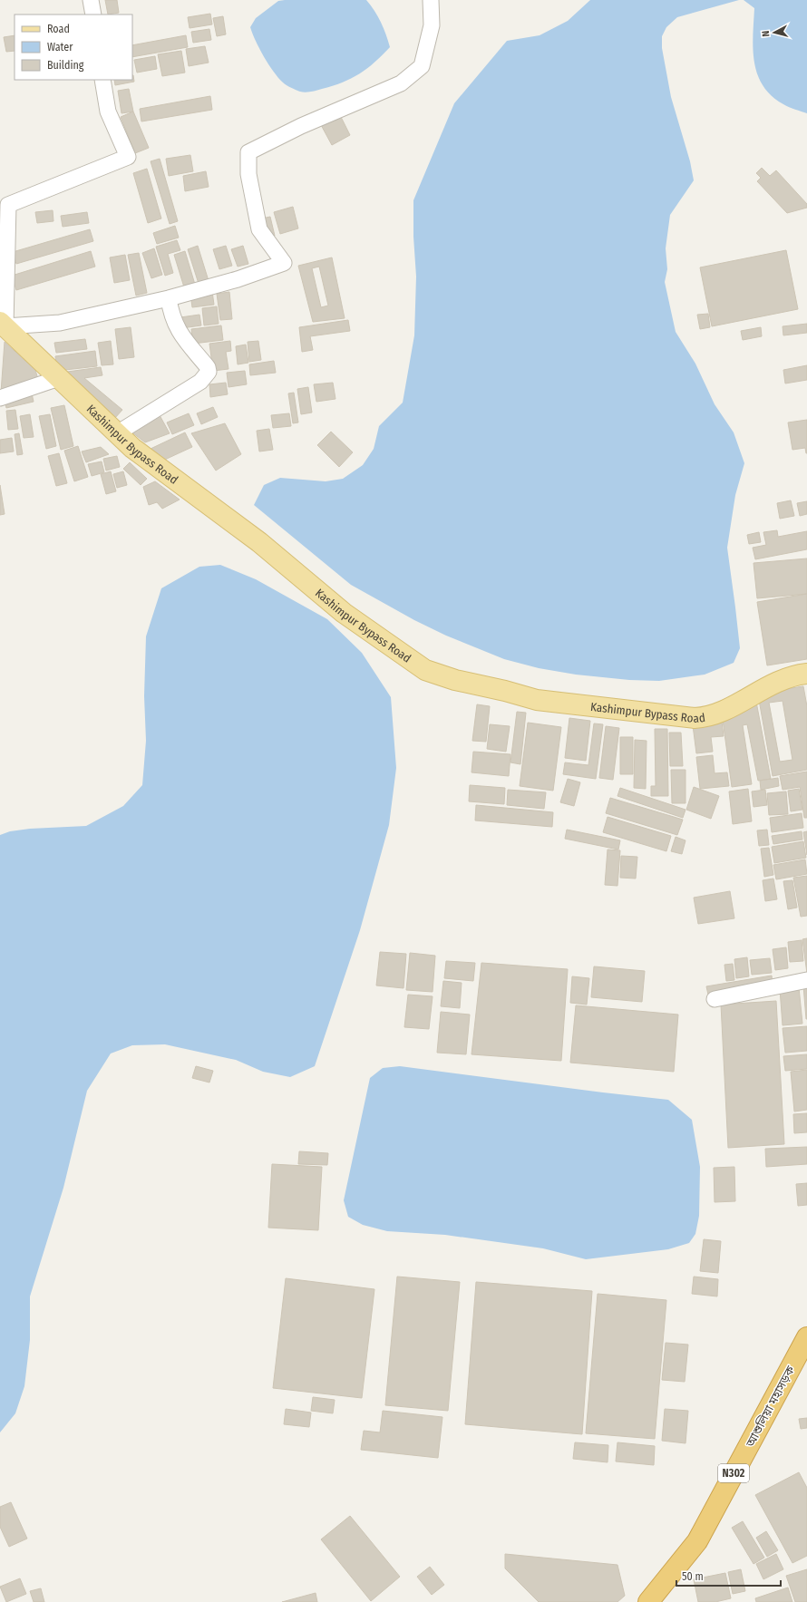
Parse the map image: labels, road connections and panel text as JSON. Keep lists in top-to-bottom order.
{
  "streets": {
    "highway": ["আশুলিয়া মহাসড়ক", "N302"],
    "main road": ["Kashimpur Bypass Road"]
  },
  "legend": ["Road", "Water", "Building"],
  "scale_bar": "50 m",
  "north": "left"
}
